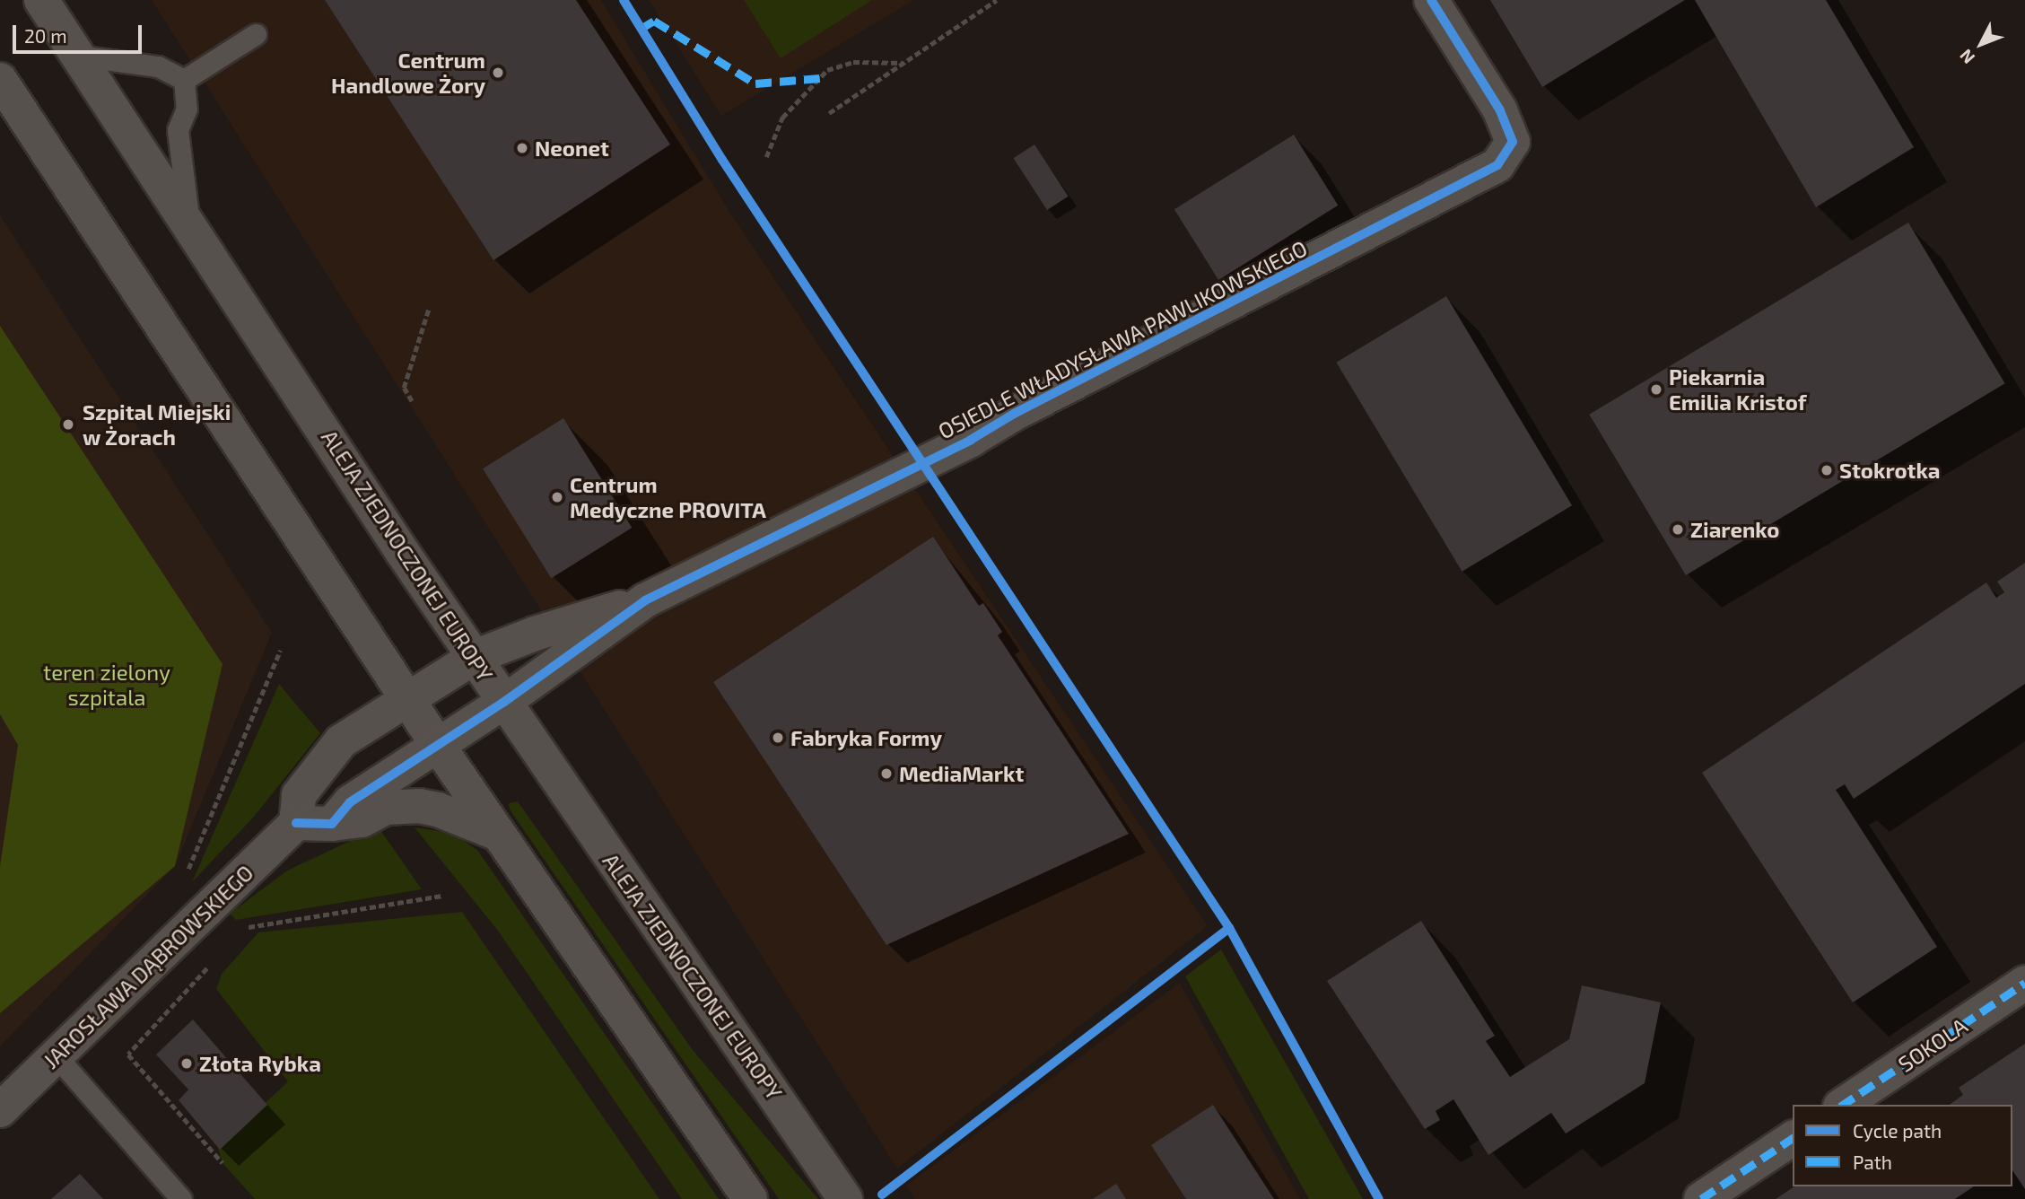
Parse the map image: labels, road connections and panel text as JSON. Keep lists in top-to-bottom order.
{
  "streets": {
    "main road": [
      "OSIEDLE WŁADYSŁAWA PAWLIKOWSKIEGO",
      "ALEJA ZJEDNOCZONEJ EUROPY",
      "JAROSŁAWA DĄBROWSKIEGO",
      "SOKOLA"
    ]
  },
  "crossings": [
    ["OSIEDLE WŁADYSŁAWA PAWLIKOWSKIEGO", "ALEJA ZJEDNOCZONEJ EUROPY"]
  ],
  "parks": ["teren zielony szpitala"],
  "places": [
    "Centrum Handlowe Żory",
    "Neonet",
    "Piekarnia Emilia Kristof",
    "Szpital Miejski w Żorach",
    "Stokrotka",
    "Centrum Medyczne PROVITA",
    "Ziarenko",
    "Fabryka Formy",
    "MediaMarkt",
    "Złota Rybka"
  ],
  "legend": ["Cycle path", "Path"],
  "scale_bar": "20 m",
  "north": "bottom left"
}
